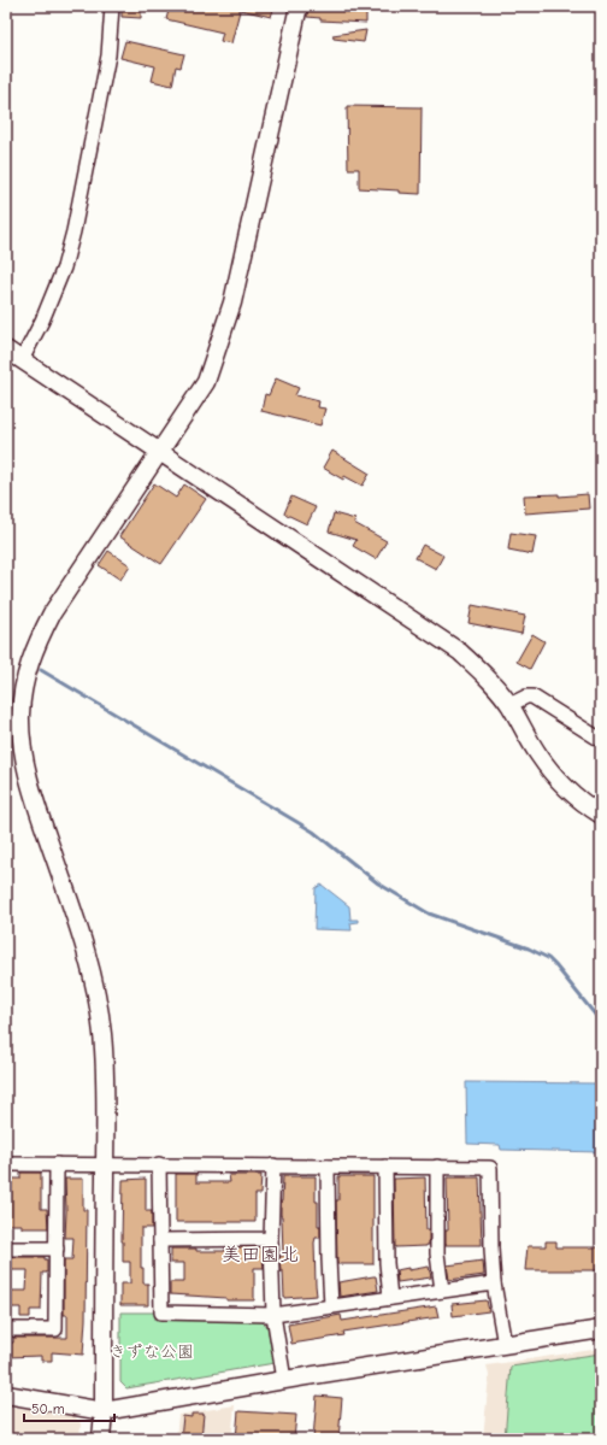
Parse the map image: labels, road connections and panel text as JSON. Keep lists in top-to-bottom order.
{
  "districts": ["美田園北"],
  "parks": ["きずな公園"],
  "scale_bar": "50 m"
}
